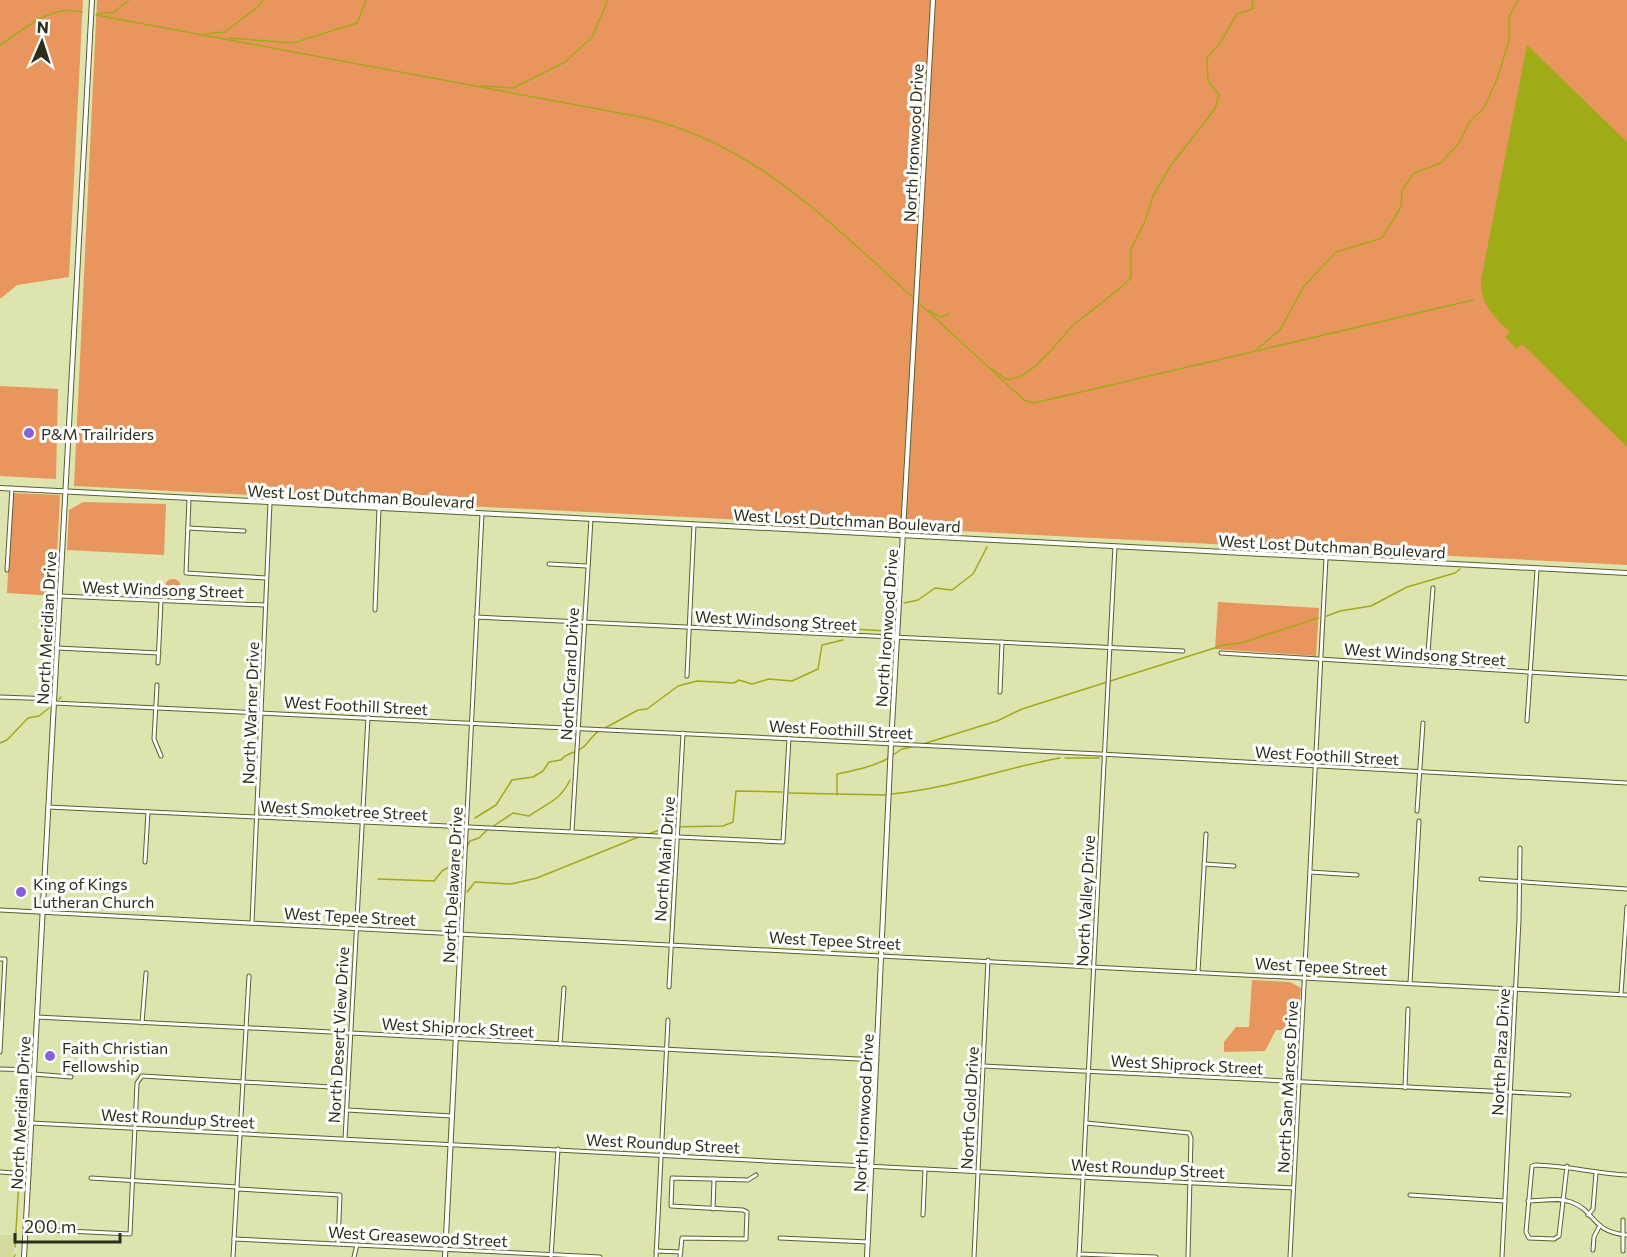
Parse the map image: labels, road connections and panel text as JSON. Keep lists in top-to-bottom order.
{
  "streets": {
    "street": [
      "North Ironwood Drive",
      "West Lost Dutchman Boulevard",
      "West Windsong Street",
      "North Meridian Drive",
      "North Grand Drive",
      "West Foothill Street",
      "North Warner Drive",
      "West Smoketree Street",
      "North Main Drive",
      "North Delaware Drive",
      "North Valley Drive",
      "West Tepee Street",
      "West Shiprock Street",
      "North Desert View Drive",
      "North Plaza Drive",
      "North San Marcos Drive",
      "North Gold Drive",
      "West Roundup Street",
      "West Greasewood Street"
    ]
  },
  "crossings": [
    ["North Ironwood Drive", "West Lost Dutchman Boulevard"],
    ["North Ironwood Drive", "West Windsong Street"],
    ["North Ironwood Drive", "West Foothill Street"],
    ["North Ironwood Drive", "West Tepee Street"],
    ["North Ironwood Drive", "West Shiprock Street"],
    ["North Ironwood Drive", "West Roundup Street"],
    ["West Lost Dutchman Boulevard", "North Meridian Drive"],
    ["West Lost Dutchman Boulevard", "North Grand Drive"],
    ["West Lost Dutchman Boulevard", "North Warner Drive"],
    ["West Lost Dutchman Boulevard", "North Delaware Drive"],
    ["West Lost Dutchman Boulevard", "North Valley Drive"],
    ["West Lost Dutchman Boulevard", "North San Marcos Drive"],
    ["West Windsong Street", "North Meridian Drive"],
    ["West Windsong Street", "North Grand Drive"],
    ["West Windsong Street", "North Warner Drive"],
    ["West Windsong Street", "North Delaware Drive"],
    ["West Windsong Street", "North Valley Drive"],
    ["West Windsong Street", "North San Marcos Drive"],
    ["North Meridian Drive", "West Foothill Street"],
    ["North Meridian Drive", "West Smoketree Street"],
    ["North Meridian Drive", "West Tepee Street"],
    ["North Meridian Drive", "West Shiprock Street"],
    ["North Meridian Drive", "West Roundup Street"],
    ["North Grand Drive", "West Foothill Street"],
    ["North Grand Drive", "West Smoketree Street"],
    ["West Foothill Street", "North Warner Drive"],
    ["West Foothill Street", "West Smoketree Street"],
    ["West Foothill Street", "North Main Drive"],
    ["West Foothill Street", "North Delaware Drive"],
    ["West Foothill Street", "North Valley Drive"],
    ["West Foothill Street", "North Desert View Drive"],
    ["West Foothill Street", "North San Marcos Drive"],
    ["North Warner Drive", "West Smoketree Street"],
    ["North Warner Drive", "West Tepee Street"],
    ["West Smoketree Street", "North Main Drive"],
    ["West Smoketree Street", "North Delaware Drive"],
    ["West Smoketree Street", "North Desert View Drive"],
    ["North Main Drive", "West Tepee Street"],
    ["North Delaware Drive", "West Tepee Street"],
    ["North Delaware Drive", "West Shiprock Street"],
    ["North Delaware Drive", "West Roundup Street"],
    ["North Delaware Drive", "West Greasewood Street"],
    ["North Valley Drive", "West Tepee Street"],
    ["North Valley Drive", "West Shiprock Street"],
    ["North Valley Drive", "West Roundup Street"],
    ["West Tepee Street", "North Desert View Drive"],
    ["West Tepee Street", "North Plaza Drive"],
    ["West Tepee Street", "North San Marcos Drive"],
    ["West Tepee Street", "North Gold Drive"],
    ["West Shiprock Street", "North Desert View Drive"],
    ["West Shiprock Street", "North Plaza Drive"],
    ["West Shiprock Street", "North San Marcos Drive"],
    ["West Shiprock Street", "North Gold Drive"],
    ["North Desert View Drive", "West Roundup Street"],
    ["North San Marcos Drive", "West Roundup Street"],
    ["North Gold Drive", "West Roundup Street"]
  ],
  "places": ["P&M Trailriders", "King of Kings Lutheran Church", "Faith Christian Fellowship"],
  "scale_bar": "200 m",
  "north": "top"
}
